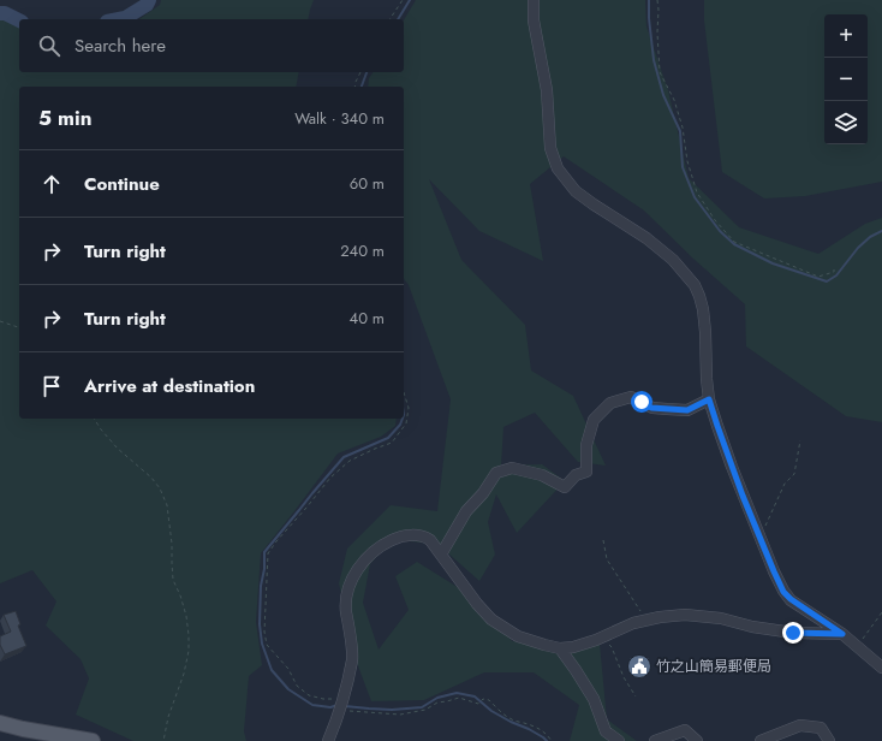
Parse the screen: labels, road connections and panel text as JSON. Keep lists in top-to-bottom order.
{
  "places": {
    "public building": ["竹之山簡易郵便局"]
  },
  "page": {
    "map_buttons": ["+", "−"],
    "search": "Search here",
    "heading": ["5 min", "Walk · 340 m"],
    "list": [
      ["Continue", "60 m"],
      ["Turn right", "240 m"],
      ["Turn right", "40 m"],
      "Arrive at destination"
    ]
  }
}
